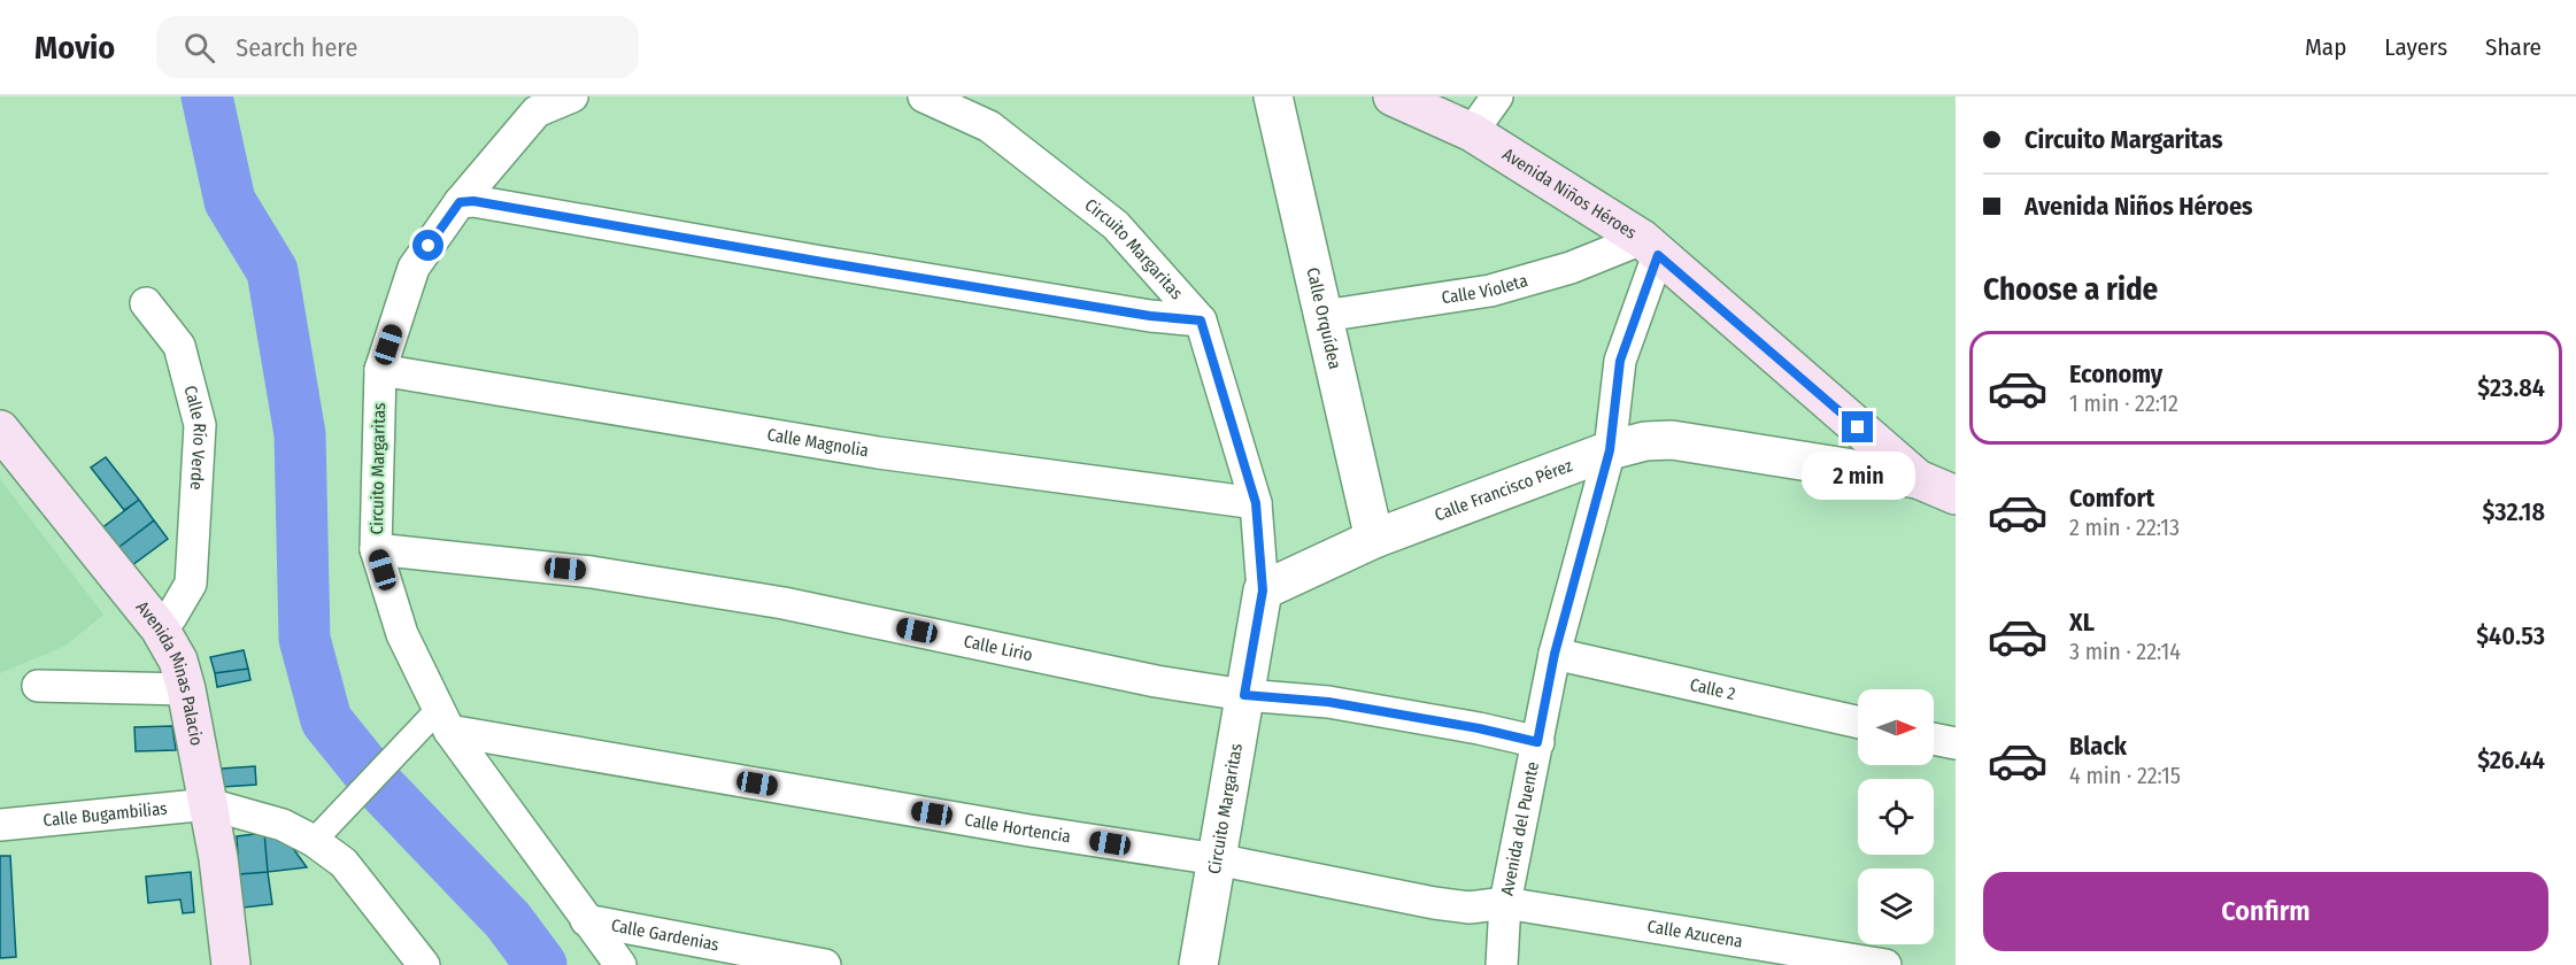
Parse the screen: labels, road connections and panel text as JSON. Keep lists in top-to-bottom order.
{
  "streets": {
    "main road": ["Avenida Niños Héroes", "Avenida Minas Palacio"],
    "street": [
      "Circuito Margaritas",
      "Calle Violeta",
      "Calle Orquídea",
      "Calle Río Verde",
      "Calle Magnolia",
      "Calle Francisco Pérez",
      "Calle Lirio",
      "Calle 2",
      "Calle Bugambilias",
      "Calle Hortencia",
      "Avenida del Puente",
      "Calle Azucena",
      "Calle Gardenias"
    ]
  },
  "crossings": [
    ["Avenida Niños Héroes", "Calle Violeta"],
    ["Avenida Niños Héroes", "Calle Francisco Pérez"],
    ["Avenida Niños Héroes", "Avenida del Puente"],
    ["Circuito Margaritas", "Calle Magnolia"],
    ["Circuito Margaritas", "Calle Francisco Pérez"],
    ["Circuito Margaritas", "Calle Lirio"],
    ["Circuito Margaritas", "Calle Hortencia"],
    ["Circuito Margaritas", "Calle Gardenias"],
    ["Calle Violeta", "Calle Orquídea"],
    ["Calle Violeta", "Avenida del Puente"],
    ["Calle Orquídea", "Calle Francisco Pérez"],
    ["Calle Río Verde", "Avenida Minas Palacio"],
    ["Calle Francisco Pérez", "Avenida del Puente"],
    ["Calle Lirio", "Avenida del Puente"],
    ["Avenida Minas Palacio", "Calle Bugambilias"],
    ["Calle 2", "Avenida del Puente"],
    ["Calle Hortencia", "Avenida del Puente"],
    ["Calle Hortencia", "Calle Azucena"],
    ["Avenida del Puente", "Calle Azucena"]
  ],
  "north": "right",
  "page": {
    "header": "Movio",
    "search": "Search here",
    "nav": ["Map", "Layers", "Share"],
    "banner": ["Circuito Margaritas", "Avenida Niños Héroes"],
    "heading": "Choose a ride",
    "list": [
      {
        "name": "Economy",
        "note": "1 min · 22:12",
        "value": "$23.84"
      },
      {
        "name": "Comfort",
        "note": "2 min · 22:13",
        "value": "$32.18"
      },
      {
        "name": "XL",
        "note": "3 min · 22:14",
        "value": "$40.53"
      },
      {
        "name": "Black",
        "note": "4 min · 22:15",
        "value": "$26.44"
      }
    ],
    "bubble": "2 min",
    "buttons": "Confirm"
  }
}
